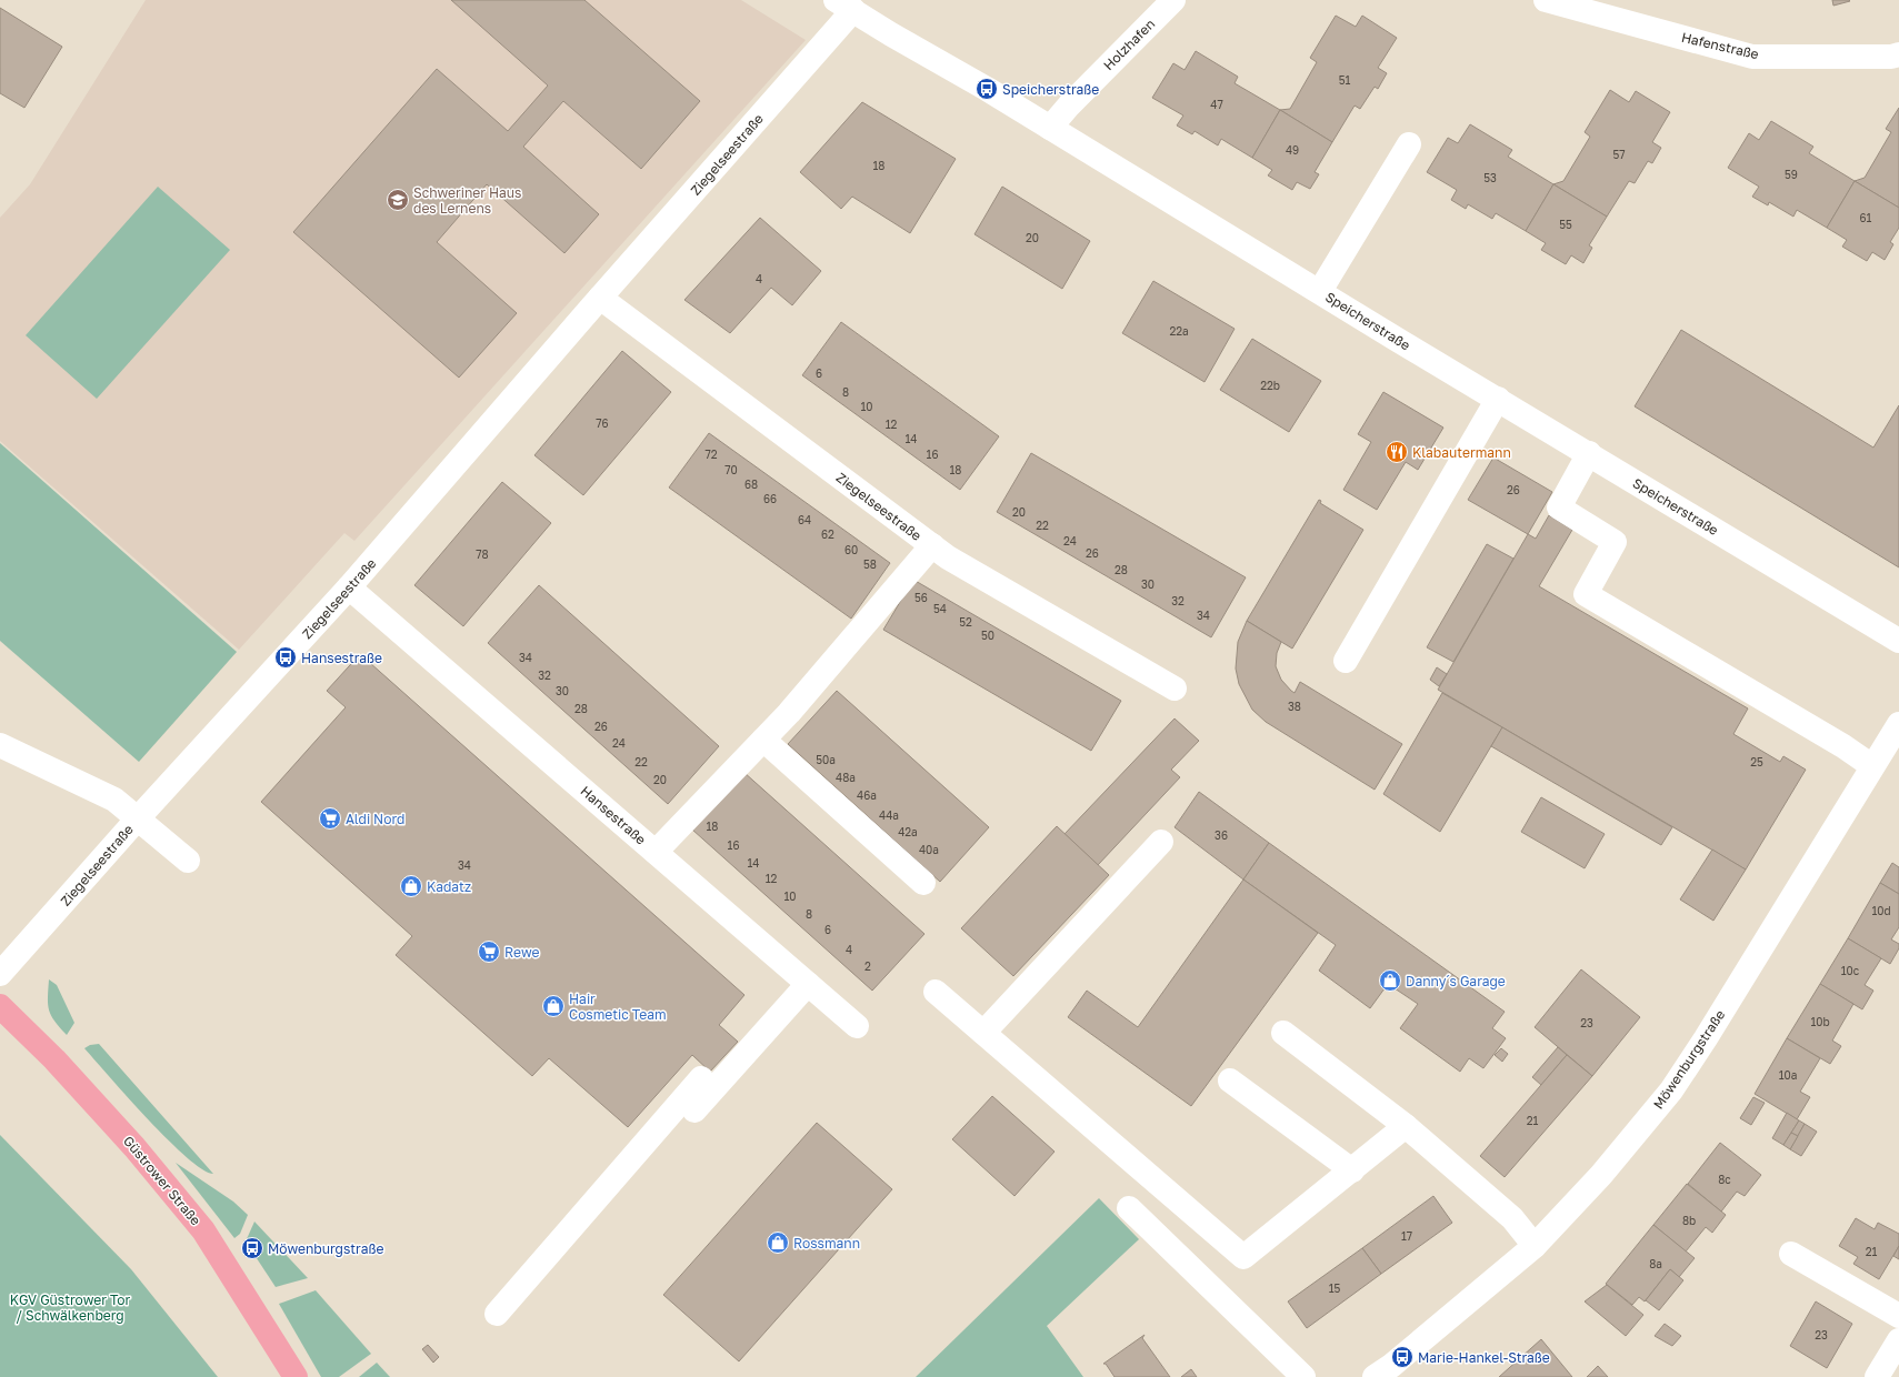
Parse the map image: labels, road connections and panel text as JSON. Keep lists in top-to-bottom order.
{
  "streets": {
    "main road": ["Güstrower Straße"],
    "street": [
      "Holzhafen",
      "Hafenstraße",
      "Ziegelseestraße",
      "Speicherstraße",
      "Hansestraße",
      "Möwenburgstraße"
    ]
  },
  "crossings": [
    ["Holzhafen", "Speicherstraße"],
    ["Ziegelseestraße", "Speicherstraße"],
    ["Ziegelseestraße", "Hansestraße"]
  ],
  "parks": ["KGV Güstrower Tor / Schwälkenberg"],
  "places": {
    "bus stop": [
      "Speicherstraße",
      "Hansestraße",
      "Möwenburgstraße",
      "Marie-Hankel-Straße"
    ],
    "school or university": ["Schweriner Haus des Lernens"],
    "restaurant": ["Klabautermann"],
    "supermarket": ["Aldi Nord", "Rewe"],
    "shop": [
      "Kadatz",
      "Danny´s Garage",
      "Hair Cosmetic Team",
      "Rossmann"
    ]
  },
  "house_numbers": [
    "51",
    "47",
    "49",
    "57",
    "18",
    "59",
    "53",
    "61",
    "55",
    "20",
    "4",
    "22a",
    "6",
    "22b",
    "8",
    "10",
    "76",
    "12",
    "14",
    "72",
    "16",
    "70",
    "18",
    "68",
    "26",
    "66",
    "20",
    "64",
    "22",
    "62",
    "24",
    "60",
    "26",
    "78",
    "58",
    "28",
    "30",
    "56",
    "32",
    "54",
    "34",
    "52",
    "50",
    "34",
    "32",
    "30",
    "38",
    "28",
    "26",
    "24",
    "50a",
    "22",
    "25",
    "48a",
    "20",
    "46a",
    "44a",
    "18",
    "42a",
    "36",
    "16",
    "40a",
    "14",
    "34",
    "12",
    "10",
    "10d",
    "8",
    "6",
    "4",
    "2",
    "10c",
    "10b",
    "23",
    "10a",
    "21",
    "8c",
    "8b",
    "17",
    "21",
    "8a",
    "15",
    "23"
  ]
}
